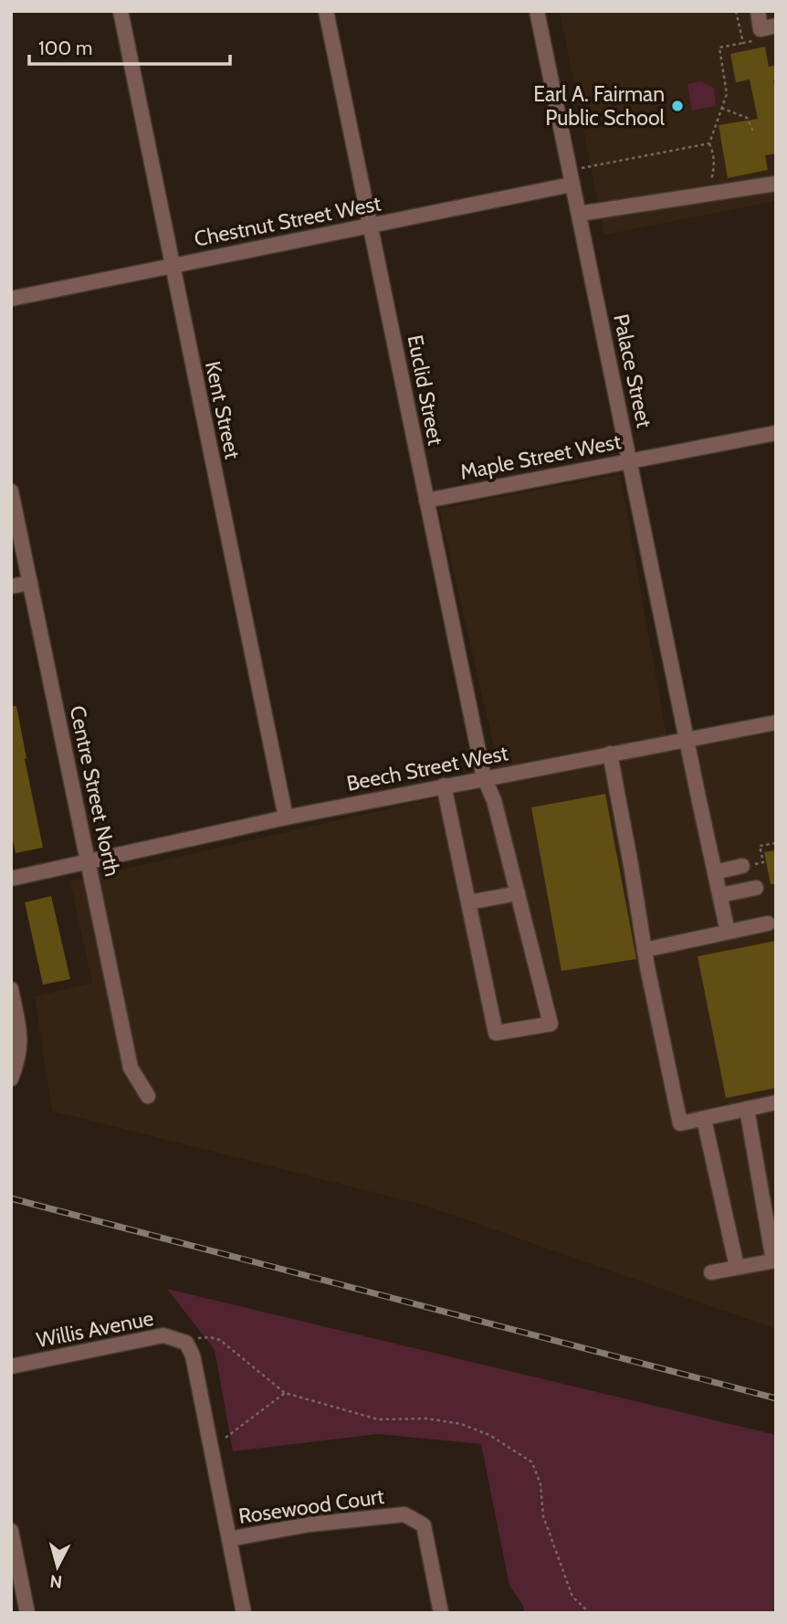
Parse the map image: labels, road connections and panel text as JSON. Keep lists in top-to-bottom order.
{
  "streets": {
    "street": [
      "Chestnut Street West",
      "Palace Street",
      "Euclid Street",
      "Kent Street",
      "Maple Street West",
      "Beech Street West",
      "Centre Street North",
      "Willis Avenue",
      "Rosewood Court"
    ]
  },
  "crossings": [
    ["Chestnut Street West", "Palace Street"],
    ["Chestnut Street West", "Euclid Street"],
    ["Chestnut Street West", "Kent Street"],
    ["Palace Street", "Maple Street West"],
    ["Palace Street", "Beech Street West"],
    ["Euclid Street", "Maple Street West"],
    ["Euclid Street", "Beech Street West"],
    ["Kent Street", "Beech Street West"],
    ["Beech Street West", "Centre Street North"]
  ],
  "places": ["Earl A. Fairman Public School"],
  "scale_bar": "100 m",
  "north": "bottom"
}
